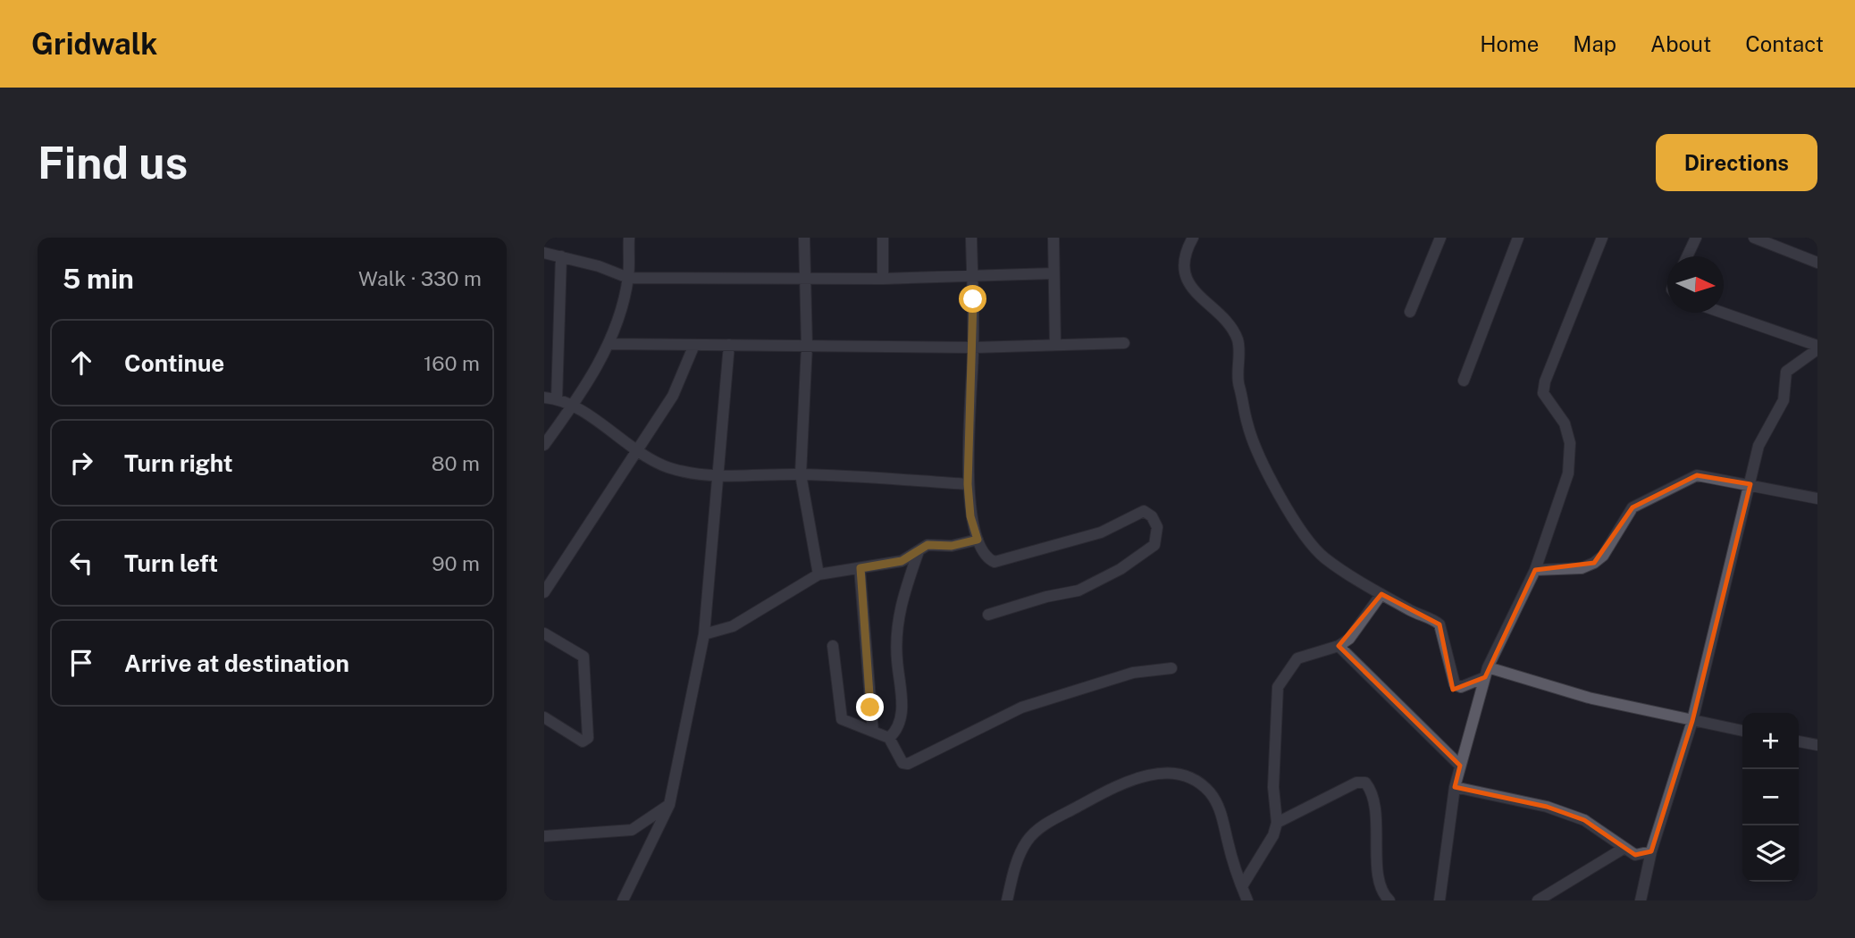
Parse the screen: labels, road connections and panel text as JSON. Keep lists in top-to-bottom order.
{
  "north": "right",
  "page": {
    "header": "Gridwalk",
    "nav": [
      "Home",
      "Map",
      "About",
      "Contact"
    ],
    "buttons": "Directions",
    "title": "Find us",
    "heading": ["5 min", "Walk · 330 m"],
    "list": [
      ["Continue", "160 m"],
      ["Turn right", "80 m"],
      ["Turn left", "90 m"],
      "Arrive at destination"
    ],
    "map_buttons": ["+", "−"]
  }
}
